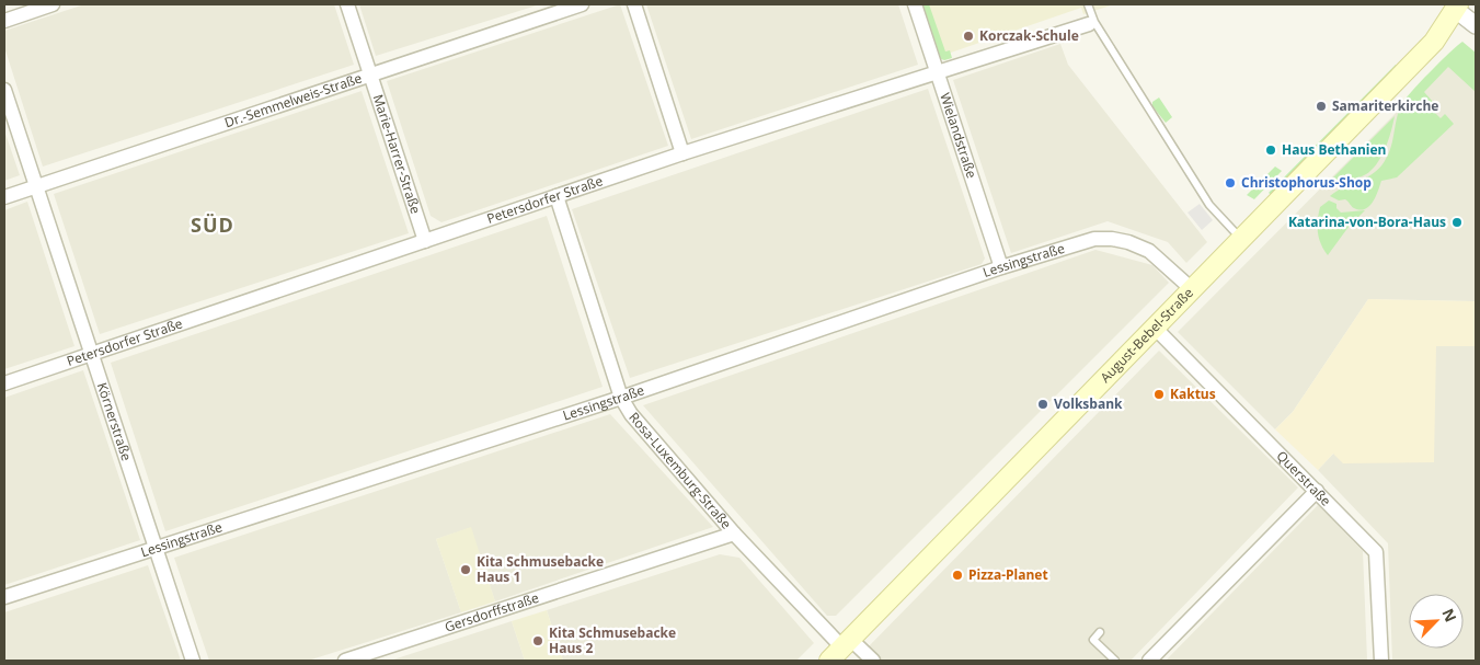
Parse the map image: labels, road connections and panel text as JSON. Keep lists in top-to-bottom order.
{
  "streets": {
    "main road": ["August-Bebel-Straße"],
    "street": [
      "Dr.-Semmelweis-Straße",
      "Wielandstraße",
      "Marie-Harrer-Straße",
      "Petersdorfer Straße",
      "Lessingstraße",
      "Körnerstraße",
      "Rosa-Luxemburg-Straße",
      "Querstraße",
      "Gersdorffstraße"
    ]
  },
  "crossings": [
    ["Dr.-Semmelweis-Straße", "Marie-Harrer-Straße"],
    ["Dr.-Semmelweis-Straße", "Körnerstraße"],
    ["Wielandstraße", "Petersdorfer Straße"],
    ["Wielandstraße", "Lessingstraße"],
    ["Marie-Harrer-Straße", "Petersdorfer Straße"],
    ["Petersdorfer Straße", "Körnerstraße"],
    ["Petersdorfer Straße", "Rosa-Luxemburg-Straße"],
    ["Lessingstraße", "August-Bebel-Straße"],
    ["Lessingstraße", "Körnerstraße"],
    ["Lessingstraße", "Rosa-Luxemburg-Straße"],
    ["August-Bebel-Straße", "Rosa-Luxemburg-Straße"],
    ["August-Bebel-Straße", "Querstraße"],
    ["Rosa-Luxemburg-Straße", "Gersdorffstraße"]
  ],
  "districts": ["SÜD"],
  "places": [
    "Korczak-Schule",
    "Samariterkirche",
    "Haus Bethanien",
    "Christophorus-Shop",
    "Katarina-von-Bora-Haus",
    "Kaktus",
    "Volksbank",
    "Kita Schmusebacke Haus 1",
    "Pizza-Planet",
    "Kita Schmusebacke Haus 2"
  ],
  "north": "top right"
}
